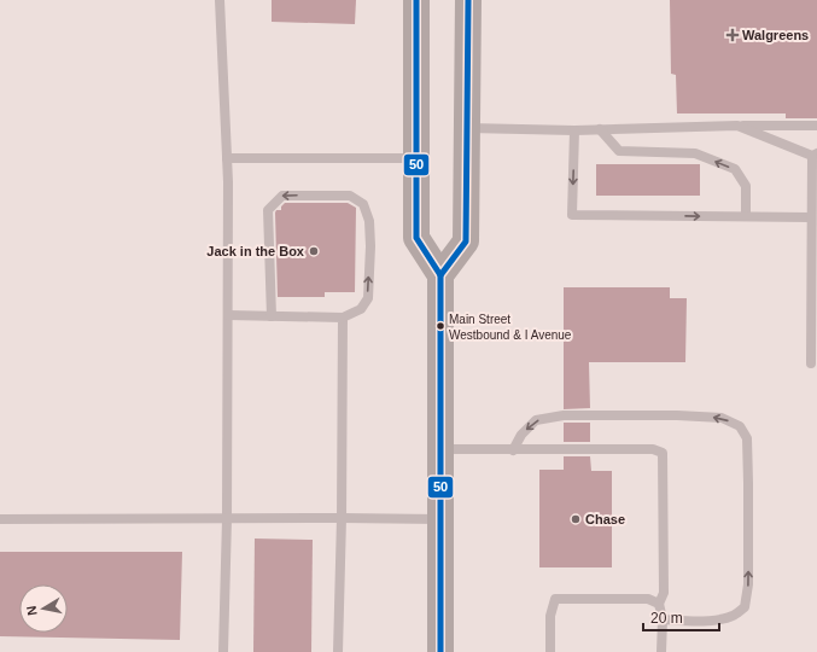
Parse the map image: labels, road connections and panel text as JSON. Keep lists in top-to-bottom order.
{
  "places": {
    "health": ["Walgreens"],
    "other": ["Jack in the Box", "Main Street Westbound & I Avenue", "Chase"]
  },
  "lines": ["transit line 50"],
  "scale_bar": "20 m",
  "north": "left"
}
